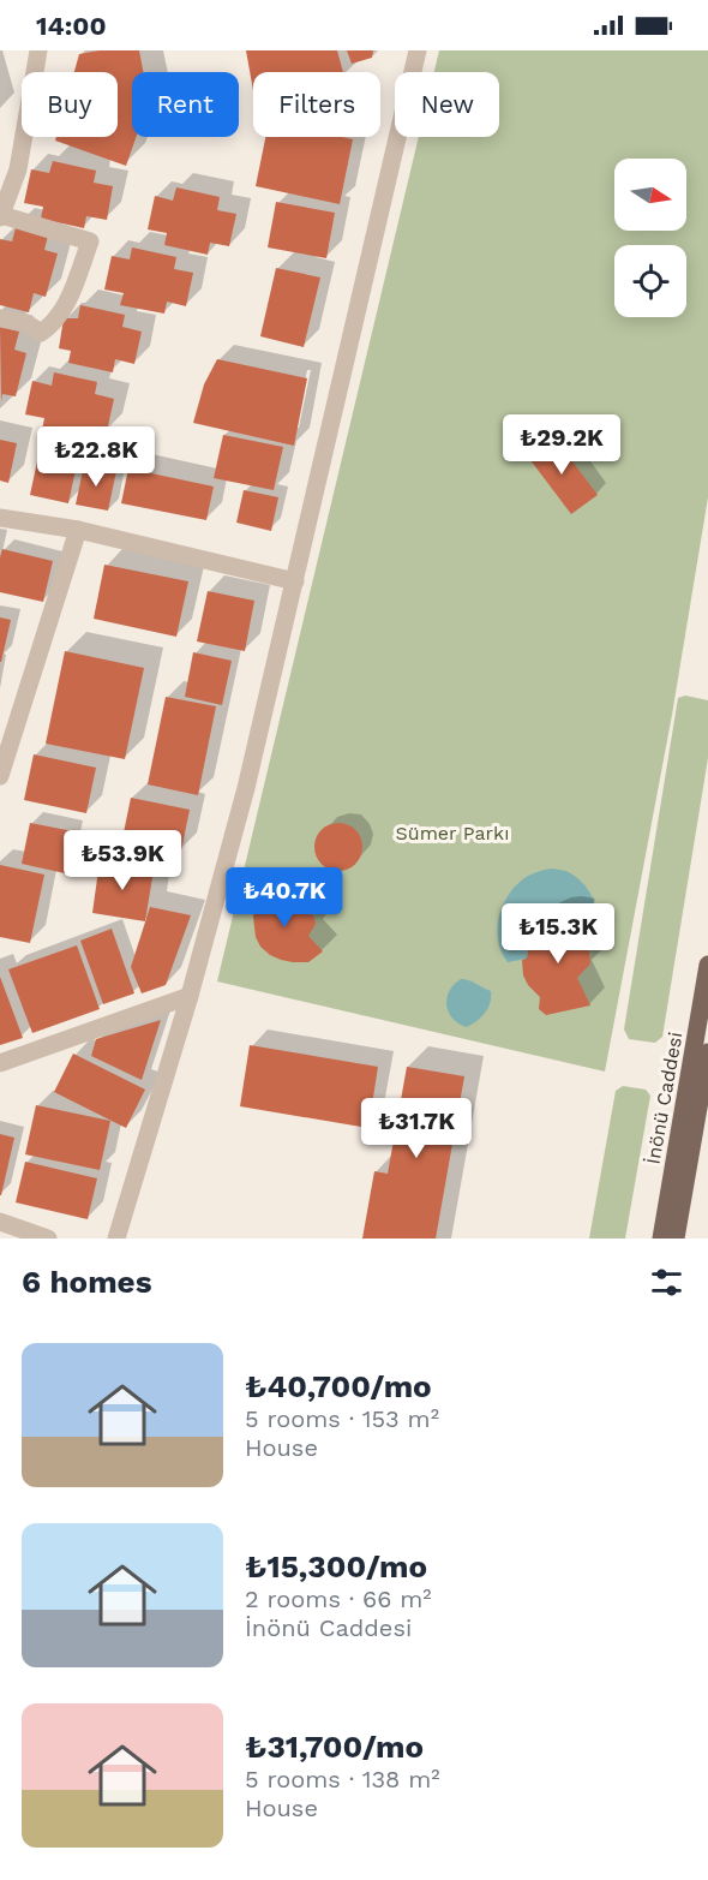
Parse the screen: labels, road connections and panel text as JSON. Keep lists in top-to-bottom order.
{
  "streets": {
    "main road": ["İnönü Caddesi"]
  },
  "parks": ["Sümer Parkı"],
  "north": "right",
  "page": {
    "status": "14:00",
    "chip": [
      "Buy",
      "Rent",
      "Filters",
      "New"
    ],
    "price": [
      "₺29.2K",
      "₺22.8K",
      "₺53.9K",
      "₺40.7K",
      "₺15.3K",
      "₺31.7K"
    ],
    "heading": "6 homes",
    "list": [
      {
        "name": "₺40,700/mo",
        "note": "5 rooms · 153 m² · House"
      },
      {
        "name": "₺15,300/mo",
        "note": "2 rooms · 66 m² · İnönü Caddesi"
      },
      {
        "name": "₺31,700/mo",
        "note": "5 rooms · 138 m² · House"
      }
    ]
  }
}
